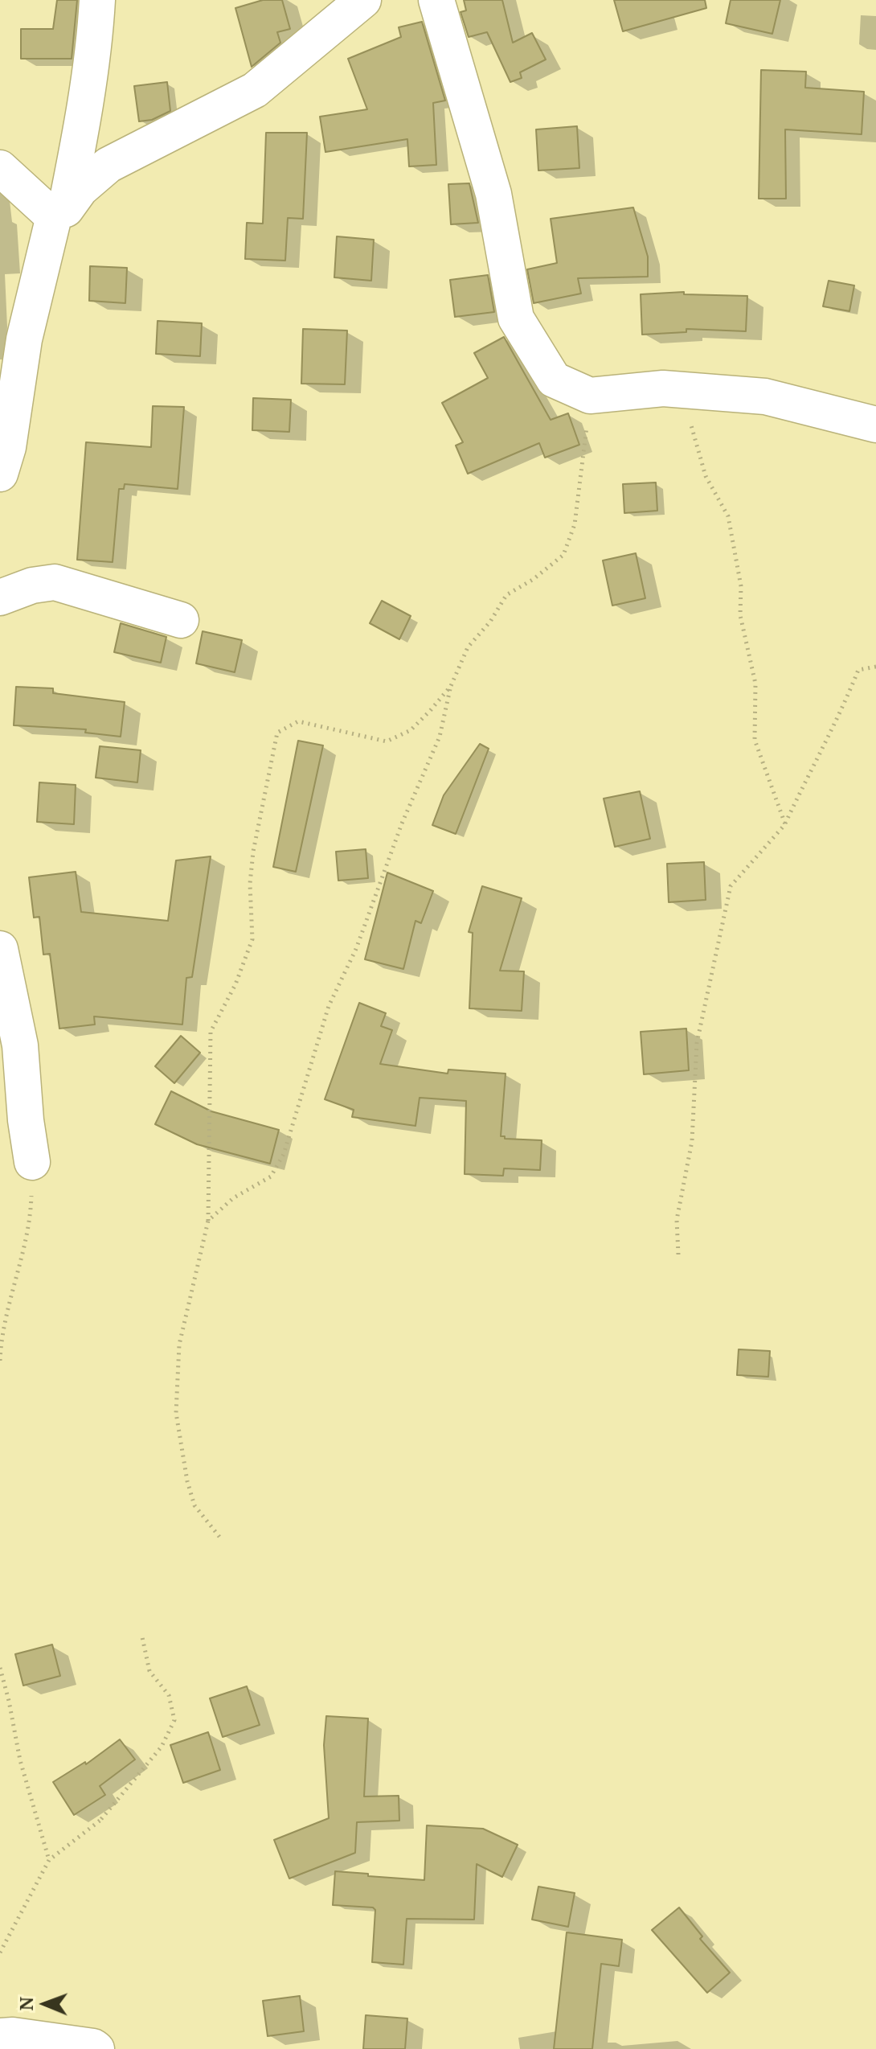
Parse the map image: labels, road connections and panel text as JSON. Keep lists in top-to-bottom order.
{
  "north": "left"
}
